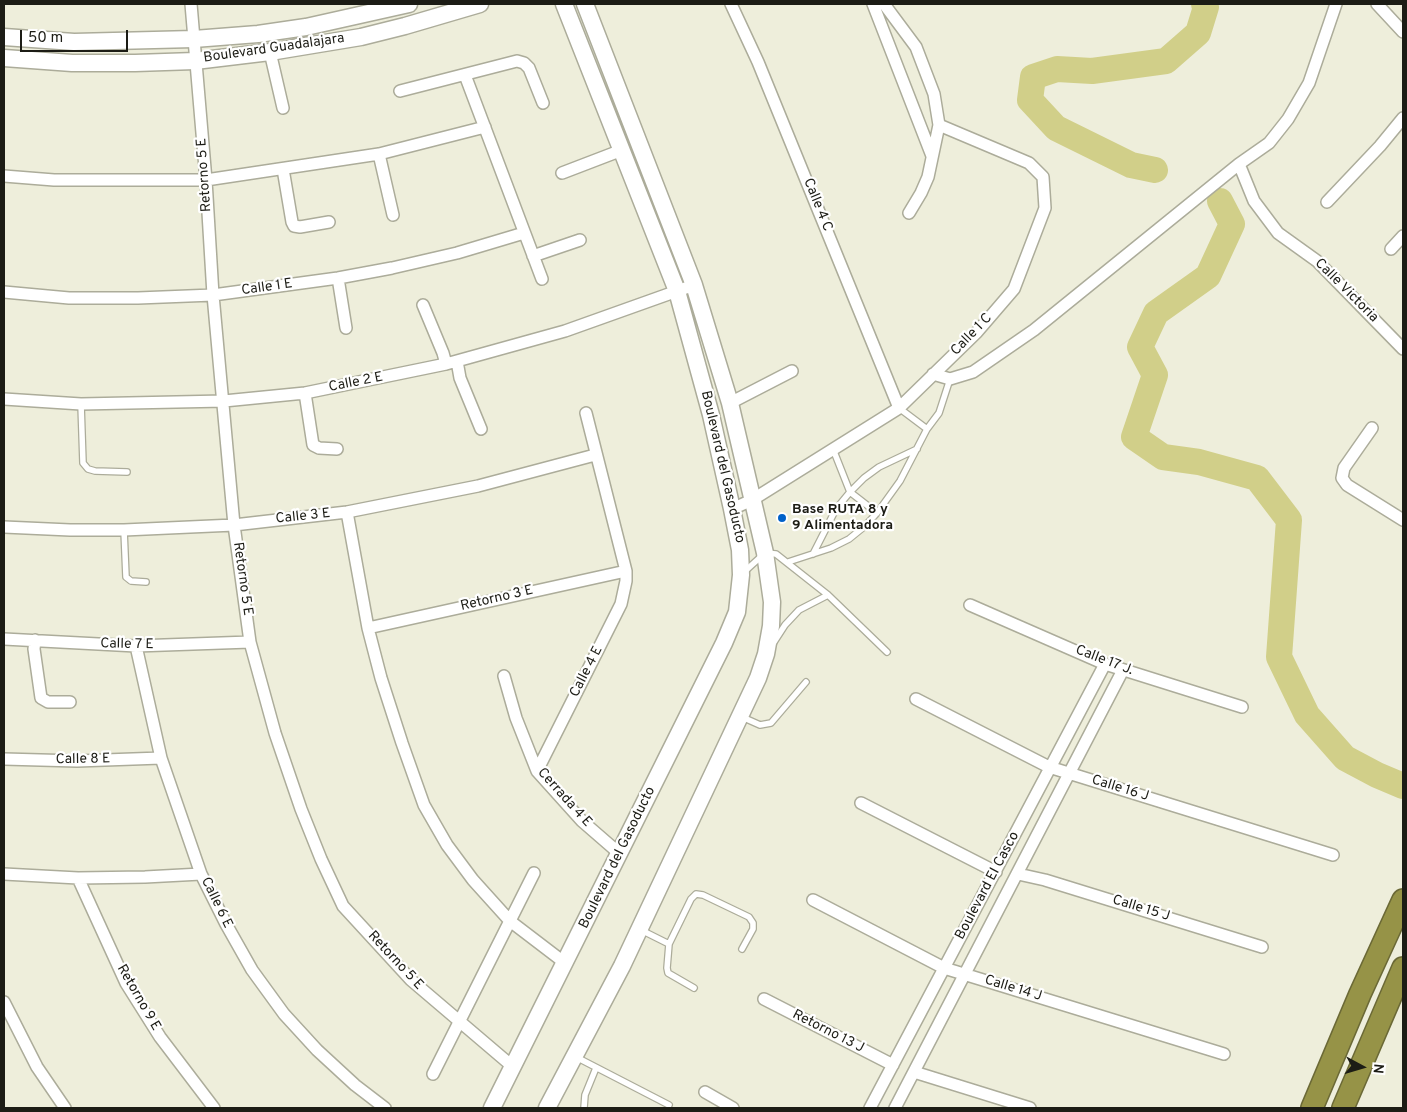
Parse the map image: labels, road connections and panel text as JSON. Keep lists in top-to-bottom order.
{
  "streets": {
    "street": [
      "Boulevard Guadalajara",
      "Retorno 5 E",
      "Calle 4 C",
      "Calle 1 E",
      "Calle Victoria",
      "Calle 1 C",
      "Calle 2 E",
      "Boulevard del Gasoducto",
      "Calle 3 E",
      "Retorno 3 E",
      "Calle 7 E",
      "Calle 17 J.",
      "Calle 4 E",
      "Calle 8 E",
      "Calle 16 J",
      "Cerrada 4 E",
      "Boulevard El Casco",
      "Calle 6 E",
      "Calle 15 J",
      "Calle 14 J",
      "Retorno 9 E",
      "Retorno 13 J"
    ]
  },
  "crossings": [
    ["Boulevard Guadalajara", "Retorno 5 E"],
    ["Retorno 5 E", "Calle 1 E"],
    ["Retorno 5 E", "Calle 2 E"],
    ["Retorno 5 E", "Boulevard del Gasoducto"],
    ["Retorno 5 E", "Calle 3 E"],
    ["Retorno 5 E", "Calle 7 E"],
    ["Calle 4 C", "Calle 1 C"],
    ["Calle 1 C", "Boulevard del Gasoducto"],
    ["Calle 2 E", "Boulevard del Gasoducto"],
    ["Boulevard del Gasoducto", "Cerrada 4 E"],
    ["Retorno 3 E", "Calle 4 E"],
    ["Calle 7 E", "Calle 6 E"],
    ["Calle 17 J.", "Boulevard El Casco"],
    ["Calle 4 E", "Cerrada 4 E"],
    ["Calle 8 E", "Calle 6 E"],
    ["Calle 16 J", "Boulevard El Casco"],
    ["Boulevard El Casco", "Calle 15 J"],
    ["Boulevard El Casco", "Calle 14 J"],
    ["Boulevard El Casco", "Retorno 13 J"]
  ],
  "places": ["Base RUTA 8 y 9 Alimentadora"],
  "scale_bar": "50 m",
  "north": "right"
}
